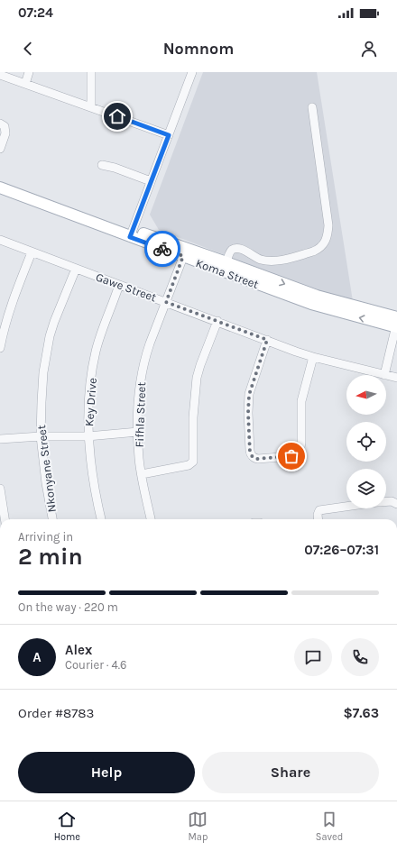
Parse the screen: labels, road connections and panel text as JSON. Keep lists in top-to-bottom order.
{
  "streets": {
    "main road": ["Koma Street"],
    "street": [
      "Gawe Street",
      "Key Drive",
      "Fifhla Street",
      "Nkonyane Street"
    ]
  },
  "crossings": [
    ["Koma Street", "Fifhla Street"],
    ["Gawe Street", "Key Drive"],
    ["Gawe Street", "Fifhla Street"],
    ["Gawe Street", "Nkonyane Street"]
  ],
  "north": "left",
  "page": {
    "status": "07:24",
    "header": "Nomnom",
    "heading": ["2 min", "Arriving in", "07:26–07:31"],
    "panel": [
      "Alex",
      "Courier · 4.6",
      "Order #8783",
      "$7.63"
    ],
    "bar": "On the way · 220 m",
    "round": "A",
    "buttons": ["Help", "Share"],
    "tabs": ["Home", "Map", "Saved"]
  }
}
